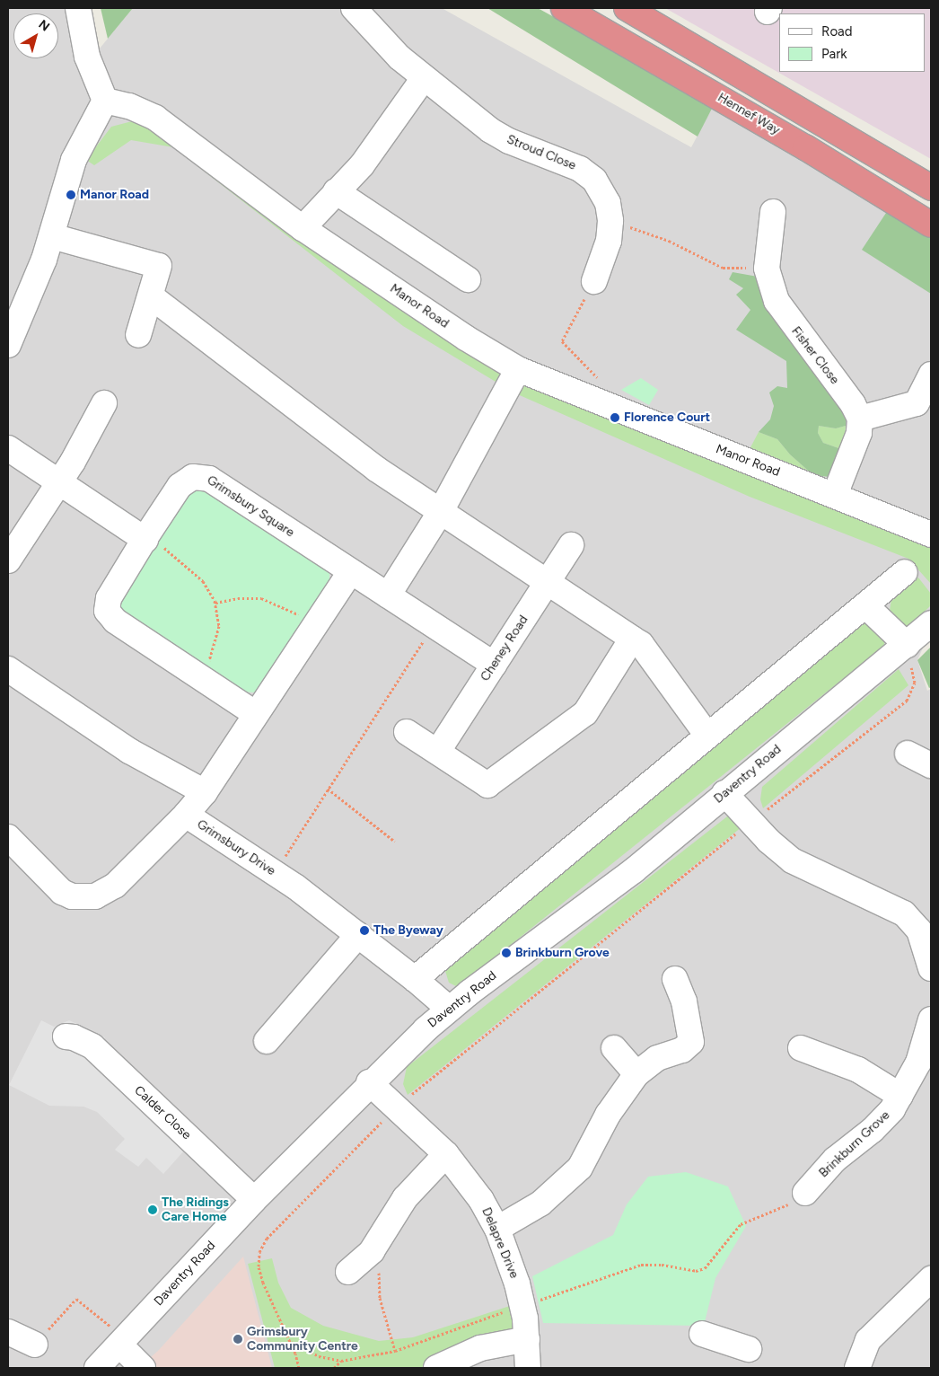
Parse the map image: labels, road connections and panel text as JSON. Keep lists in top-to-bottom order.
{
  "streets": {
    "highway": ["Hennef Way"],
    "street": [
      "Stroud Close",
      "Manor Road",
      "Fisher Close",
      "Grimsbury Square",
      "Cheney Road",
      "Daventry Road",
      "Grimsbury Drive",
      "Calder Close",
      "Brinkburn Grove",
      "Delapre Drive"
    ]
  },
  "crossings": [
    ["Grimsbury Square", "Cheney Road"],
    ["Daventry Road", "Grimsbury Drive"],
    ["Daventry Road", "Calder Close"],
    ["Daventry Road", "Delapre Drive"]
  ],
  "places": [
    "Manor Road",
    "Florence Court",
    "The Byeway",
    "Brinkburn Grove",
    "The Ridings Care Home",
    "Grimsbury Community Centre"
  ],
  "legend": ["Road", "Park"],
  "north": "top right"
}
